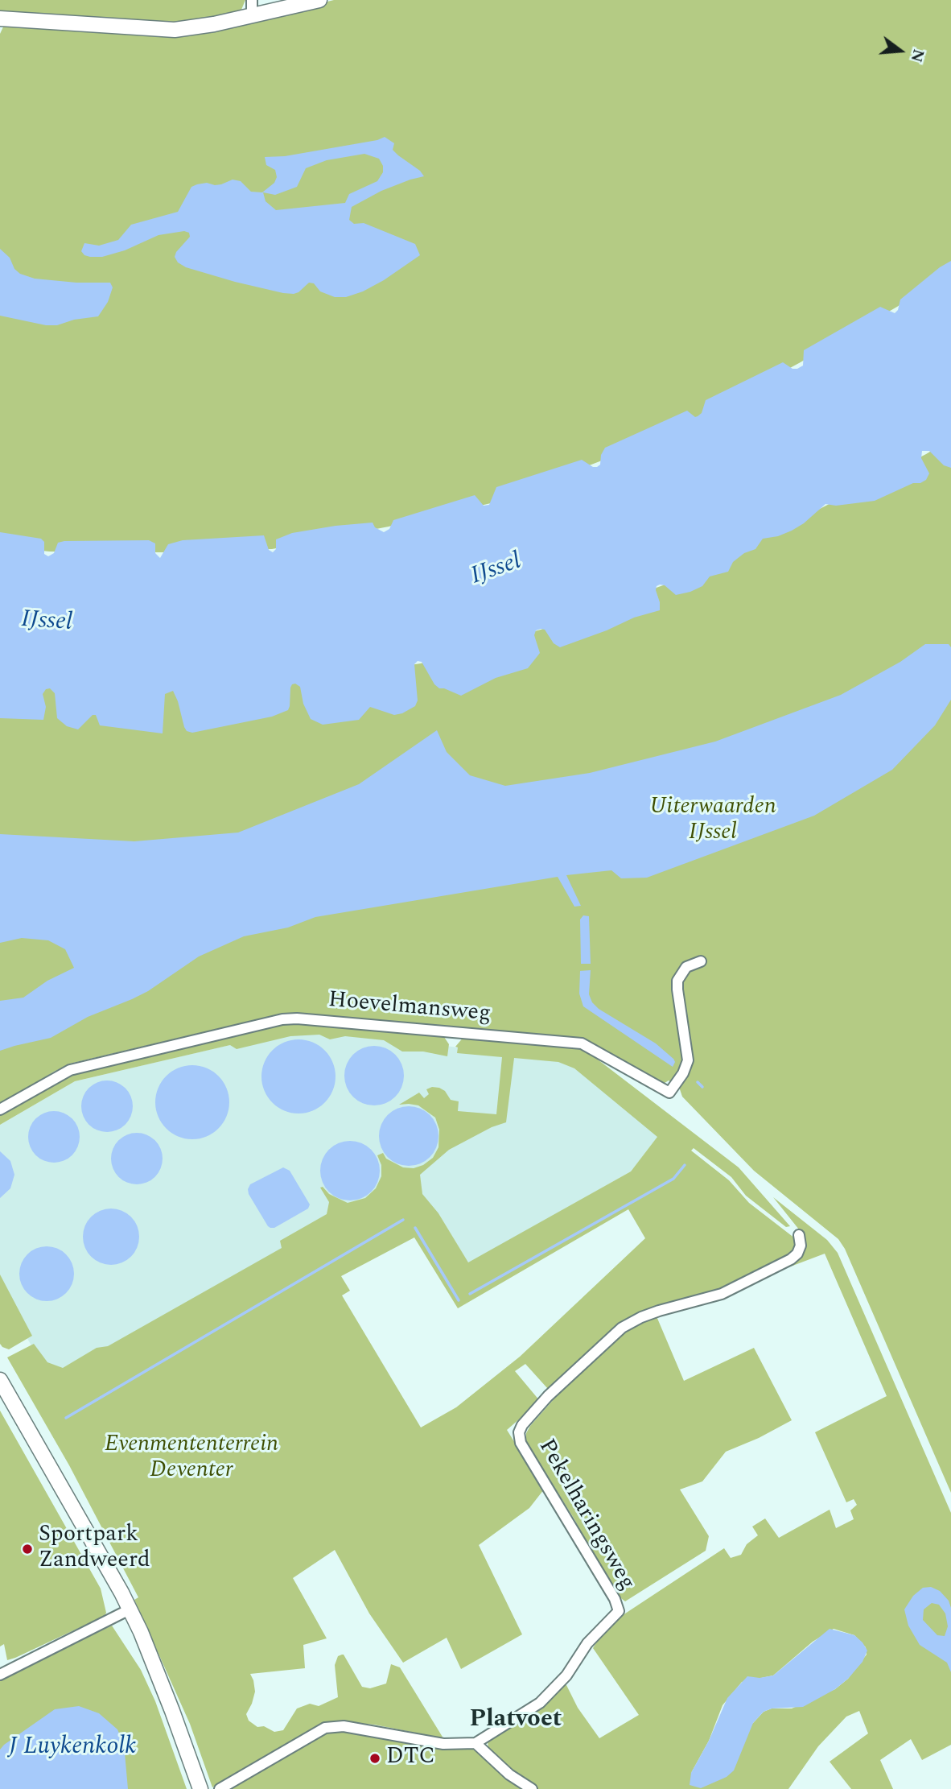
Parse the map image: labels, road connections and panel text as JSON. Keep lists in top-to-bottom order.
{
  "streets": {
    "street": ["Hoevelmansweg", "Pekelharingsweg"]
  },
  "districts": ["Platvoet"],
  "water": ["IJssel", "J Luykenkolk"],
  "parks": ["Uiterwaarden IJssel", "Evenmententerrein Deventer"],
  "places": ["Sportpark Zandweerd", "DTC"],
  "north": "right"
}
